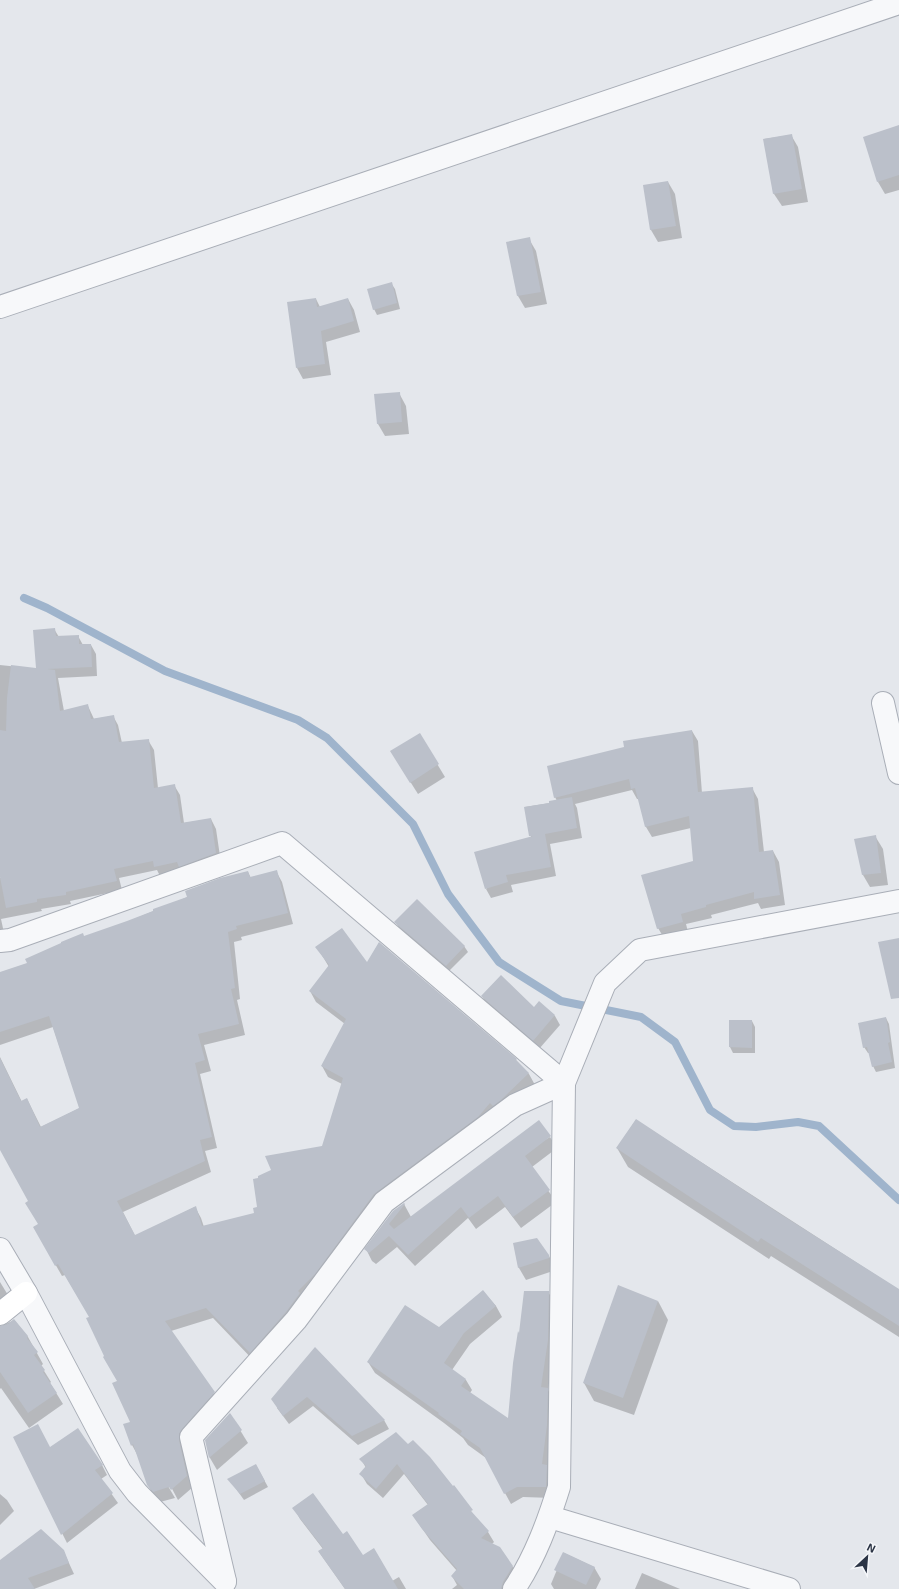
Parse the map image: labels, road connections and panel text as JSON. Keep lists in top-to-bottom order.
{
  "north": "top right"
}
